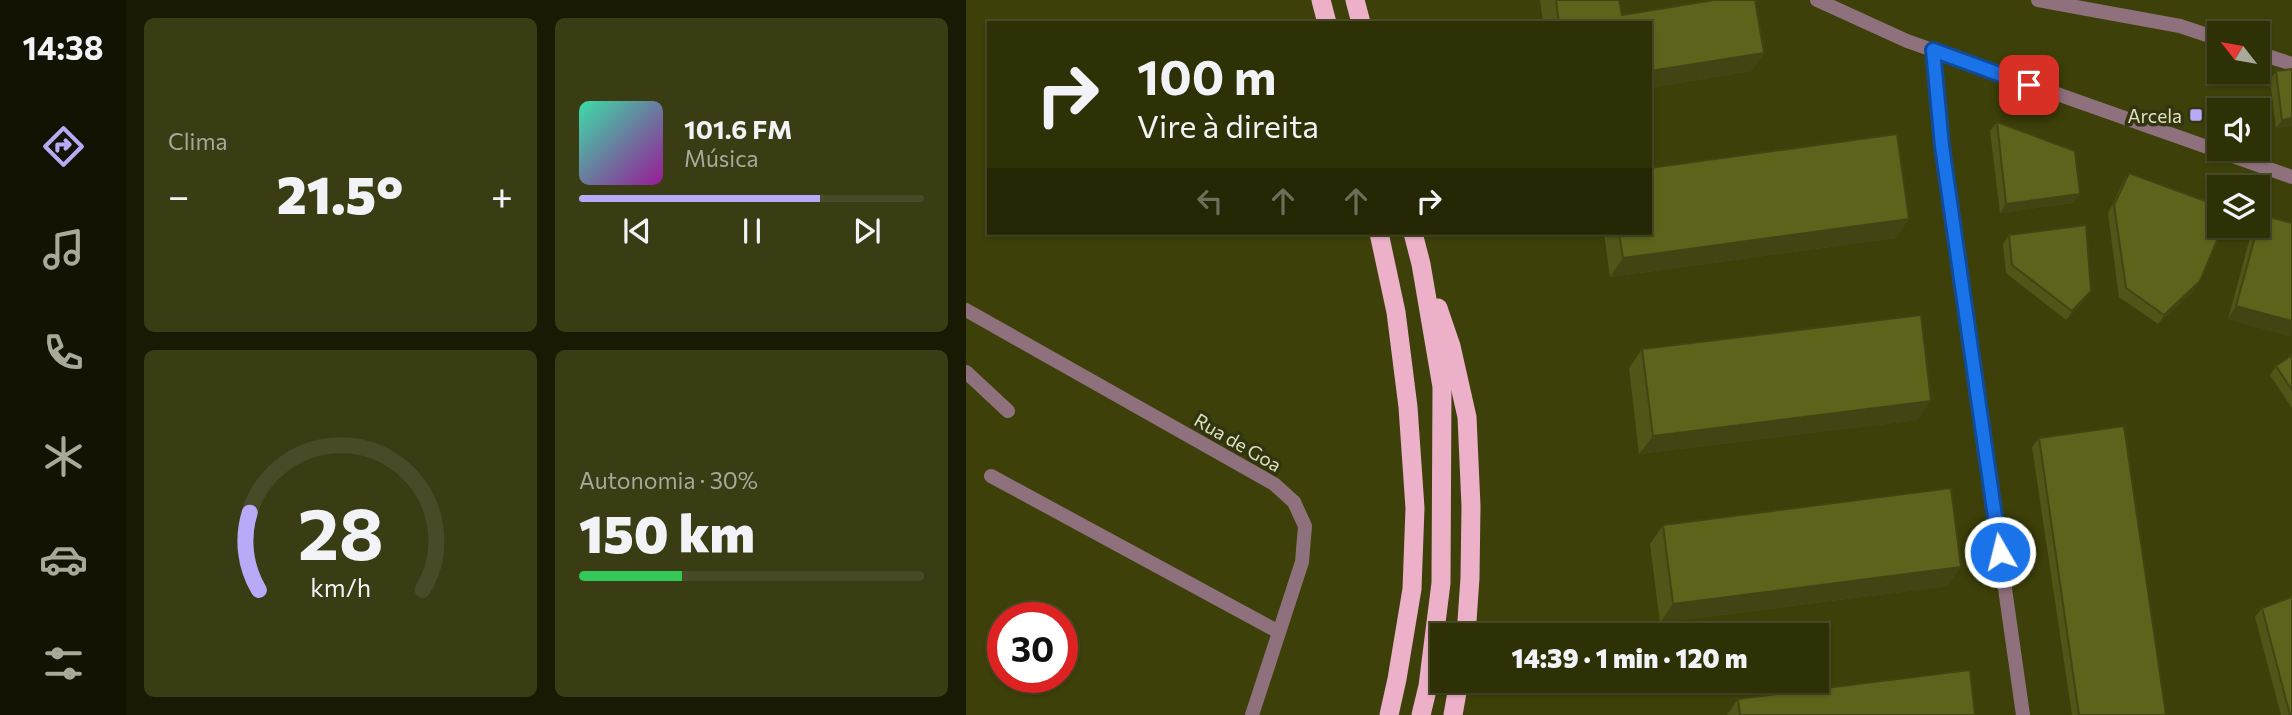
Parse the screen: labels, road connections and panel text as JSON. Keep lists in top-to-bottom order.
{
  "streets": {
    "street": ["Rua de Goa"]
  },
  "places": {
    "transit": ["Arcela"]
  },
  "north": "top left",
  "page": {
    "tabs": "14:38",
    "tile": [
      "Clima",
      ["Autonomia · 30%", "150 km"]
    ],
    "turn": ["100 m", "Vire à direita"],
    "song": ["101.6 FM", "Música"],
    "heat": ["−", "21.5°", "+"],
    "limit": "30",
    "trip": "14:39 · 1 min · 120 m",
    "gauge": ["28", "km/h"]
  }
}
